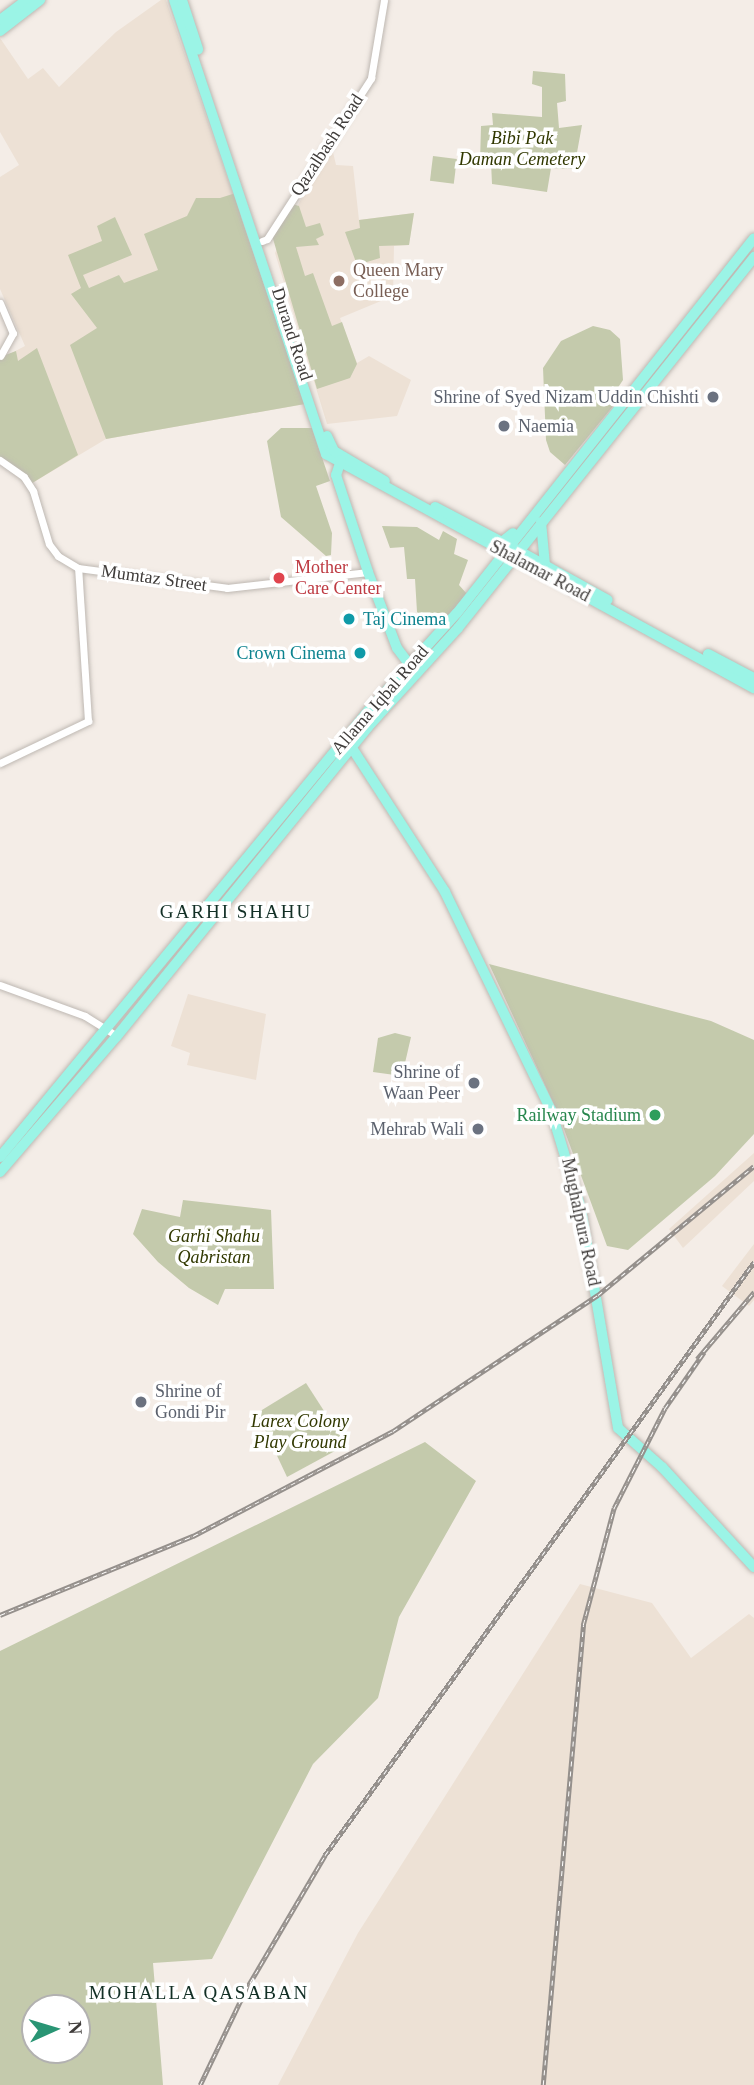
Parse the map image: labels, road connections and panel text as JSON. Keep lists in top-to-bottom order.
{
  "streets": {
    "main road": [
      "Durand Road",
      "Shalamar Road",
      "Allama Iqbal Road",
      "Mughalpura Road"
    ],
    "street": ["Qazalbash Road", "Mumtaz Street"]
  },
  "crossings": [
    ["Qazalbash Road", "Durand Road"],
    ["Durand Road", "Shalamar Road"],
    ["Durand Road", "Mumtaz Street"],
    ["Durand Road", "Allama Iqbal Road"],
    ["Shalamar Road", "Allama Iqbal Road"],
    ["Allama Iqbal Road", "Mughalpura Road"]
  ],
  "districts": ["GARHI SHAHU", "MOHALLA QASABAN"],
  "parks": ["Bibi Pak Daman Cemetery", "Garhi Shahu Qabristan", "Larex Colony Play Ground"],
  "places": [
    "Queen Mary College",
    "Shrine of Syed Nizam Uddin Chishti",
    "Naemia",
    "Mother Care Center",
    "Taj Cinema",
    "Crown Cinema",
    "Shrine of Waan Peer",
    "Railway Stadium",
    "Mehrab Wali",
    "Shrine of Gondi Pir"
  ],
  "north": "right"
}
